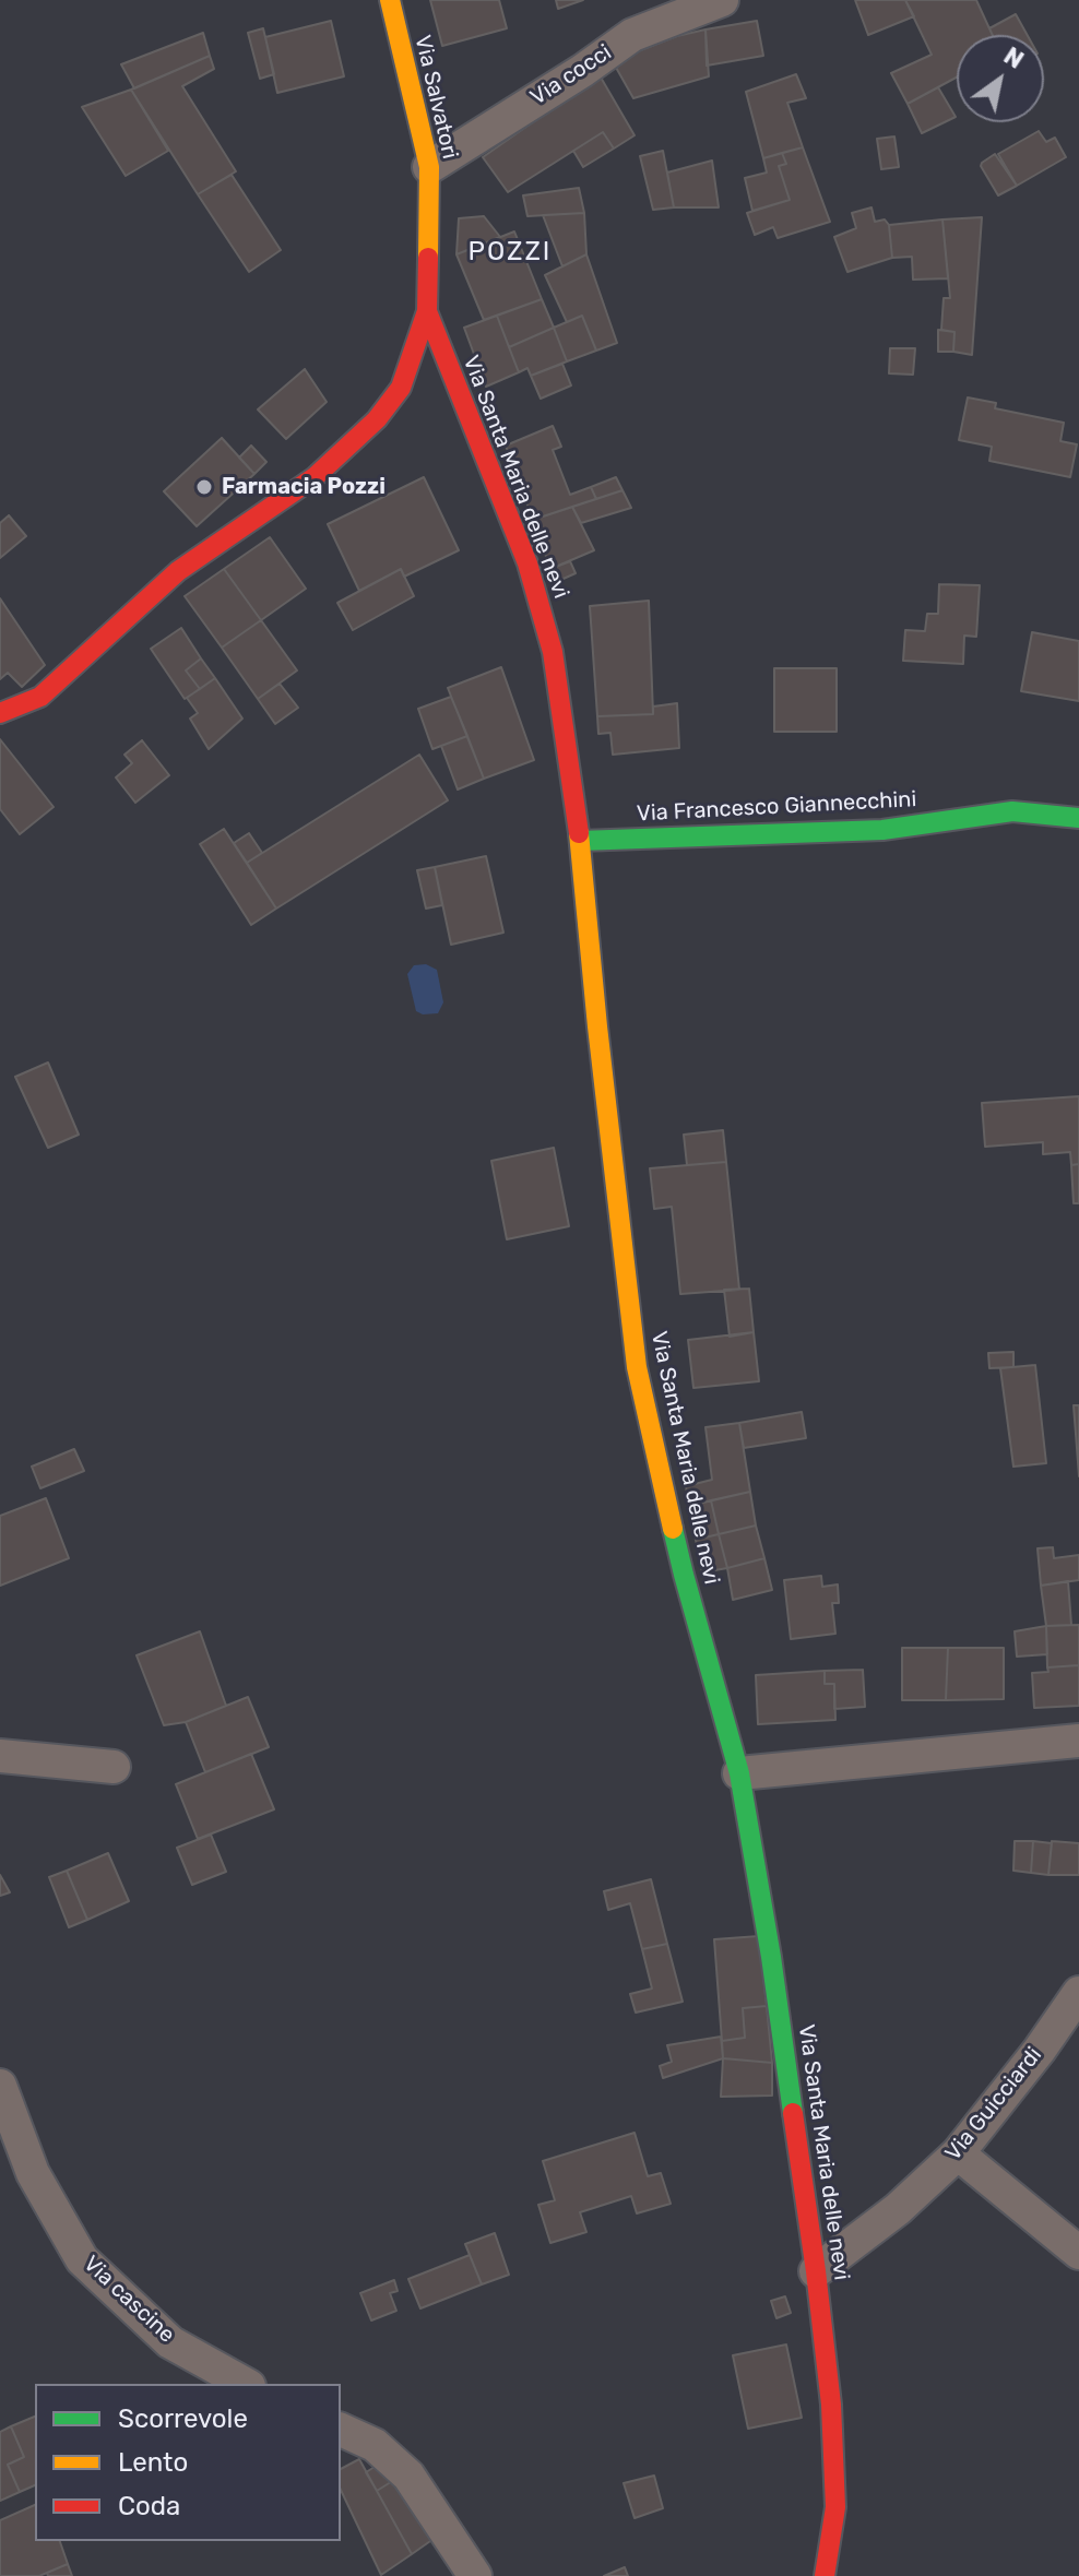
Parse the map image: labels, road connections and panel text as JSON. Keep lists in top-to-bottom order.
{
  "streets": {
    "street": [
      "Via cocci",
      "Via Salvatori",
      "Via Santa Maria delle nevi",
      "Via Francesco Giannecchini",
      "Via Guicciardi",
      "Via cascine"
    ]
  },
  "crossings": [
    ["Via cocci", "Via Salvatori"],
    ["Via Salvatori", "Via Santa Maria delle nevi"],
    ["Via Santa Maria delle nevi", "Via Francesco Giannecchini"],
    ["Via Santa Maria delle nevi", "Via Guicciardi"]
  ],
  "districts": ["POZZI"],
  "places": ["Farmacia Pozzi"],
  "legend": ["Scorrevole", "Lento", "Coda"],
  "north": "top right"
}
